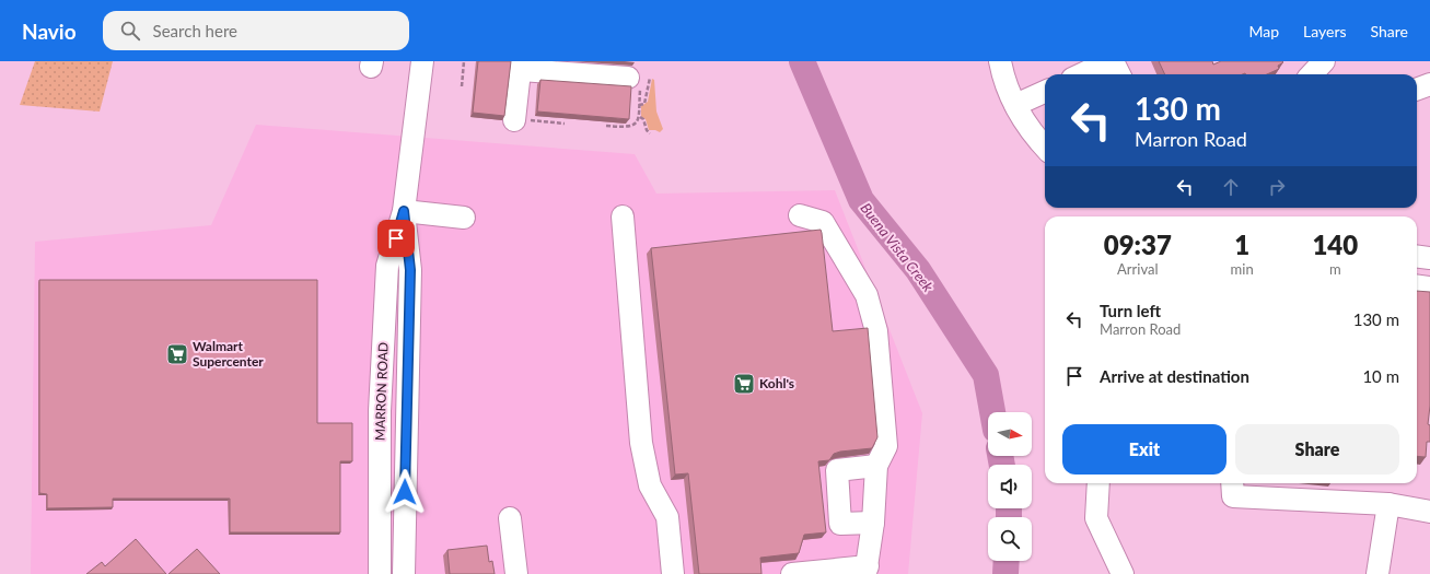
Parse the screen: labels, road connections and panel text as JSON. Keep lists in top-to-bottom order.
{
  "streets": {
    "street": ["MARRON ROAD"]
  },
  "water": ["Buena Vista Creek"],
  "places": {
    "supermarket": ["Walmart Supercenter", "Kohl's"]
  },
  "north": "right",
  "page": {
    "header": "Navio",
    "search": "Search here",
    "nav": ["Map", "Layers", "Share"],
    "turn": ["130 m", "Marron Road"],
    "eta": [
      "09:37",
      "Arrival",
      "1",
      "min",
      "140",
      "m"
    ],
    "list": [
      {
        "name": "Turn left",
        "note": "Marron Road",
        "value": "130 m"
      },
      {
        "name": "Arrive at destination",
        "value": "10 m"
      }
    ],
    "buttons": ["Exit", "Share"]
  }
}
